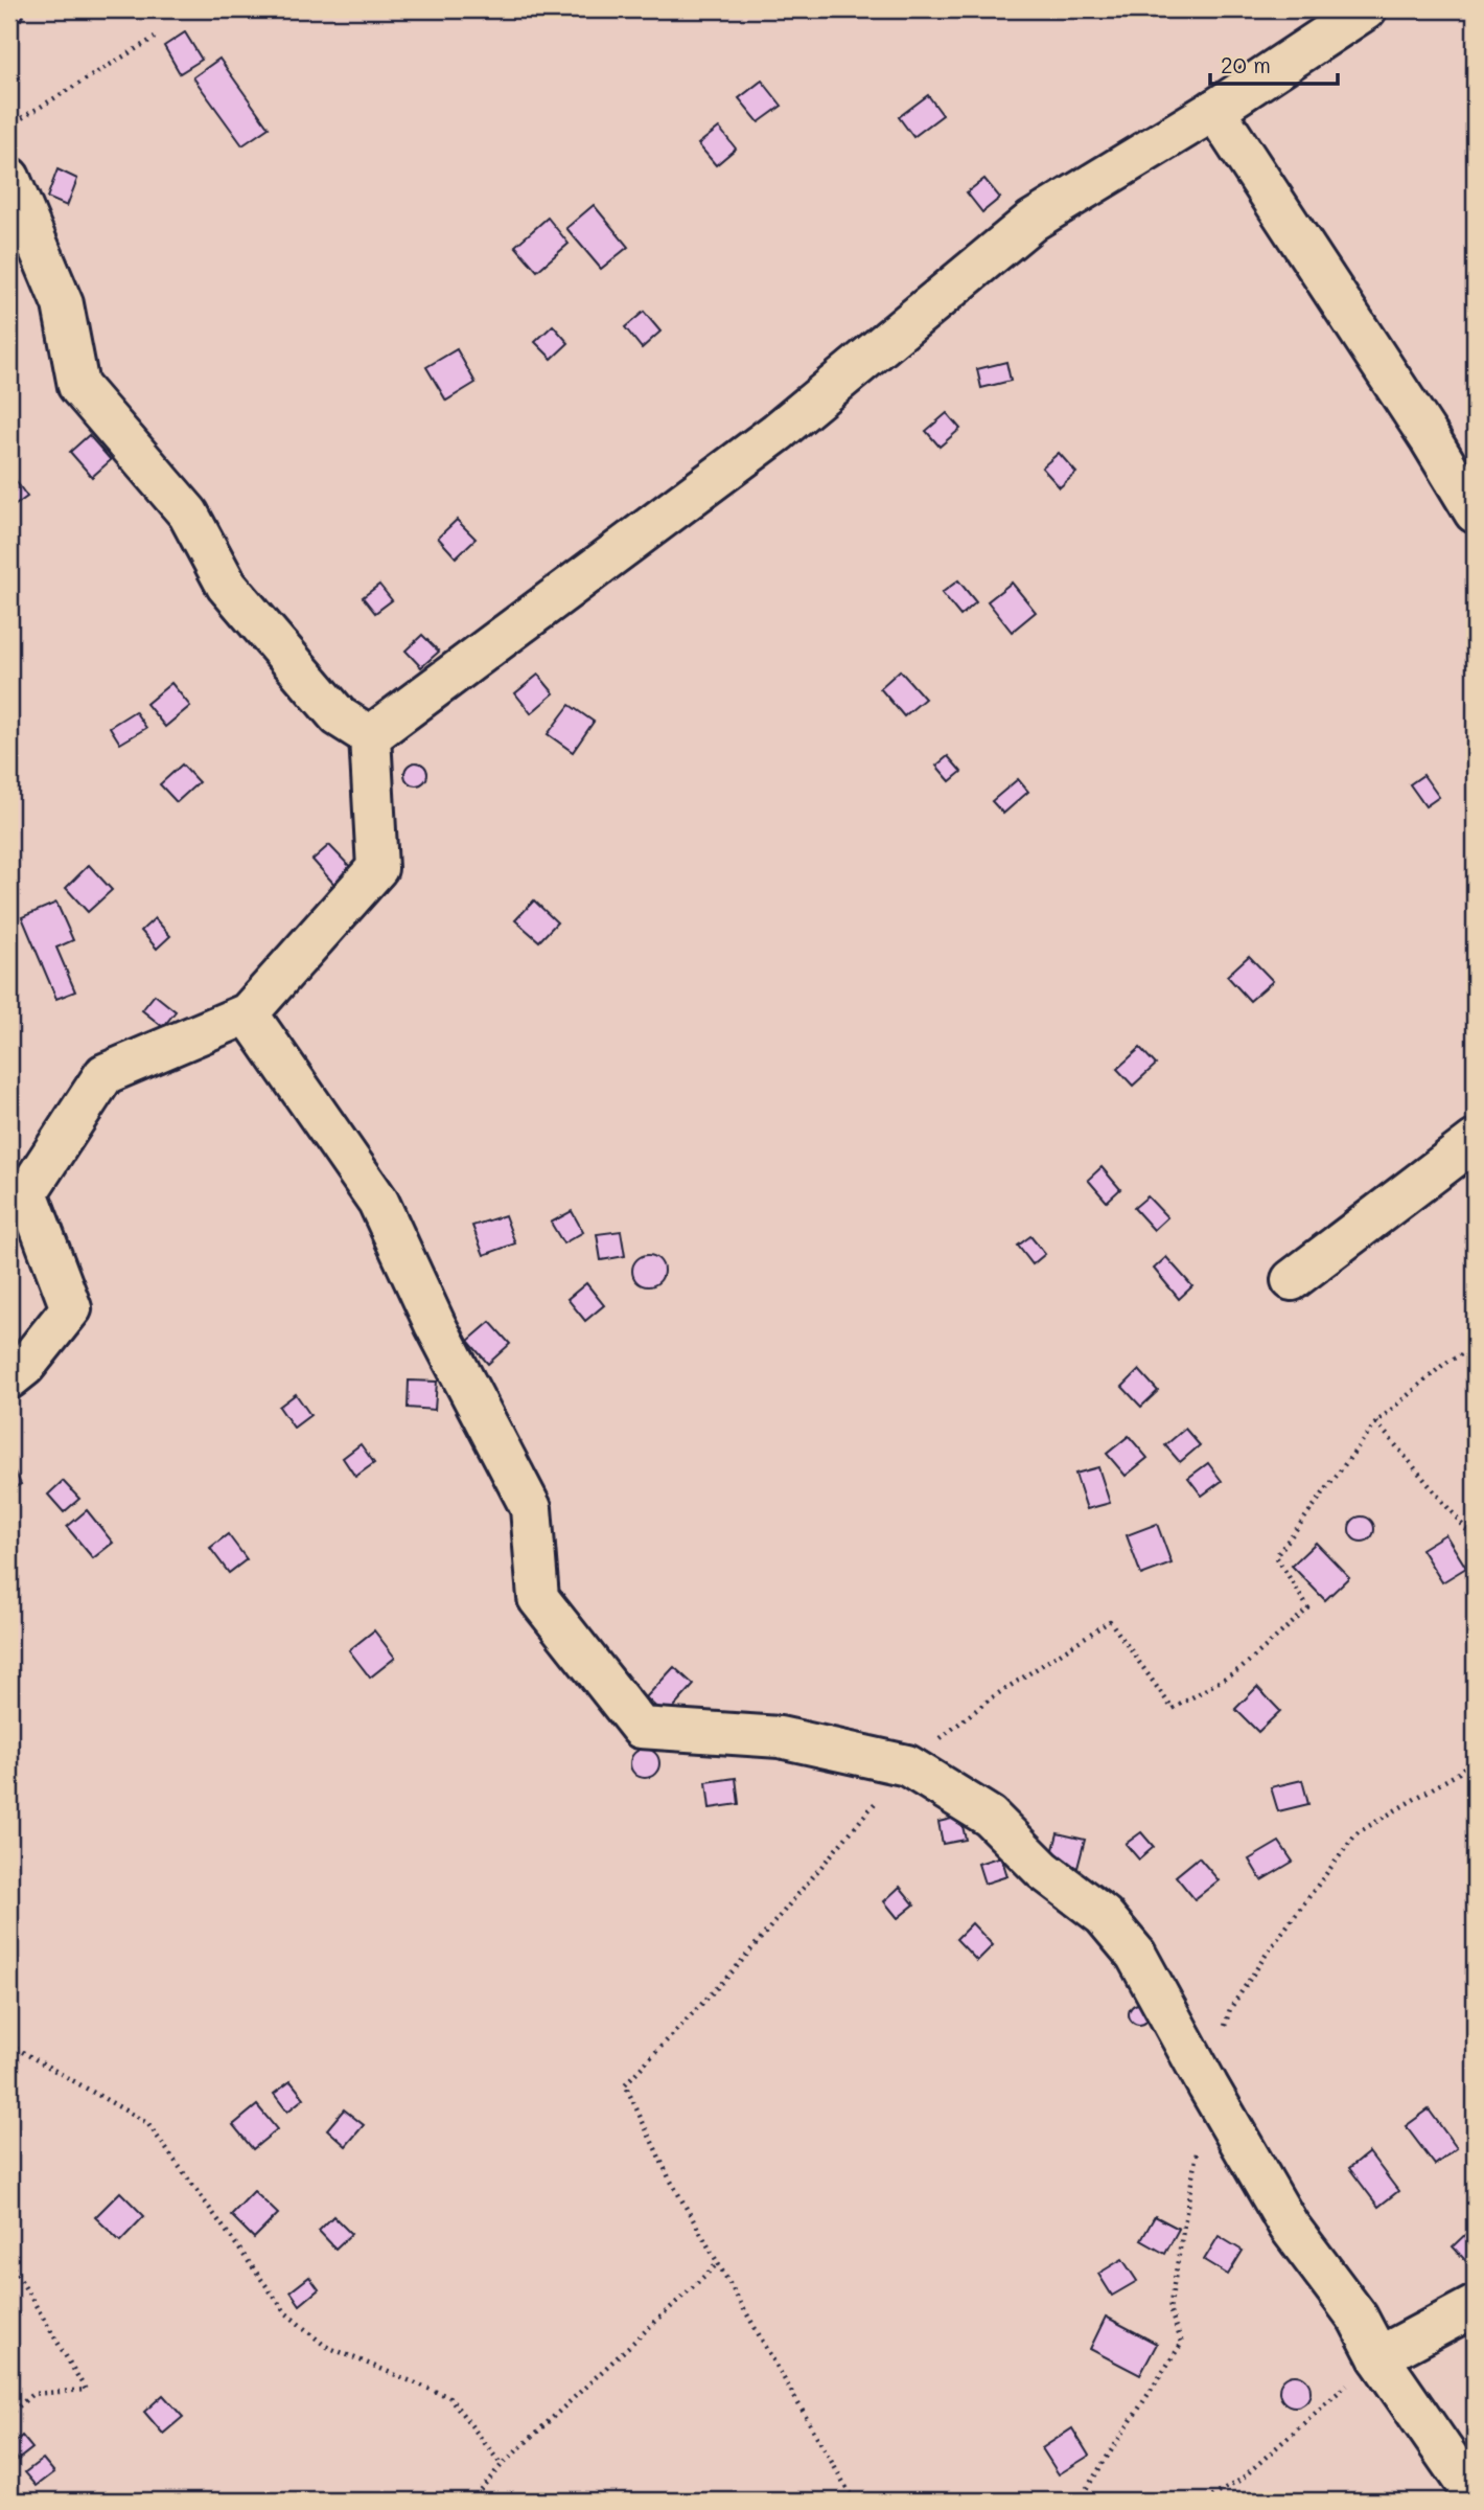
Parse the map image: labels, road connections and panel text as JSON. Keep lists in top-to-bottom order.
{
  "scale_bar": "20 m"
}
